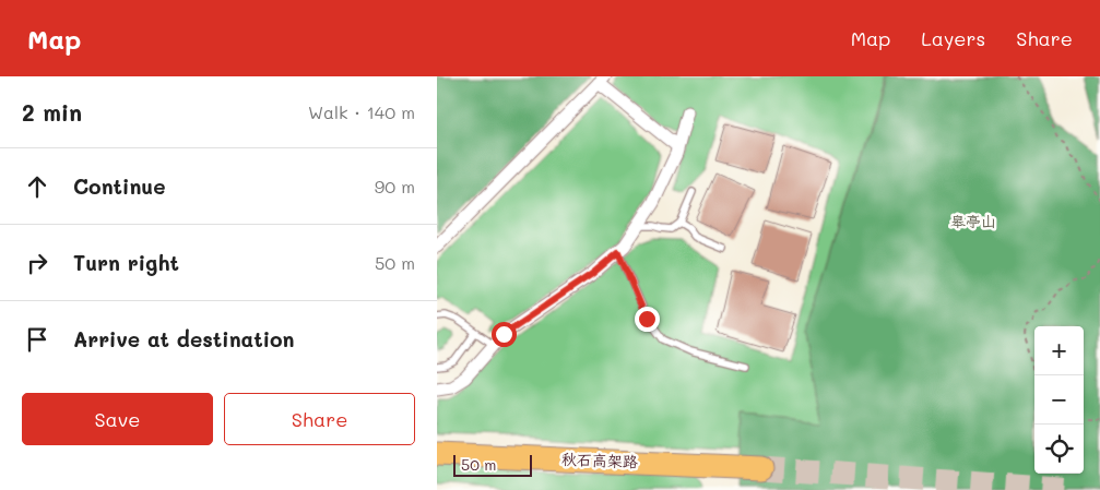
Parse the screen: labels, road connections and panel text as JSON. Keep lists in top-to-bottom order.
{
  "streets": {
    "highway": ["秋石高架路"]
  },
  "parks": ["皋亭山"],
  "scale_bar": "50 m",
  "page": {
    "header": "Map",
    "nav": ["Map", "Layers", "Share"],
    "heading": ["2 min", "Walk · 140 m"],
    "list": [
      ["Continue", "90 m"],
      ["Turn right", "50 m"],
      "Arrive at destination"
    ],
    "map_buttons": ["+", "−"],
    "buttons": ["Save", "Share"],
    "scale": "50 m"
  }
}
